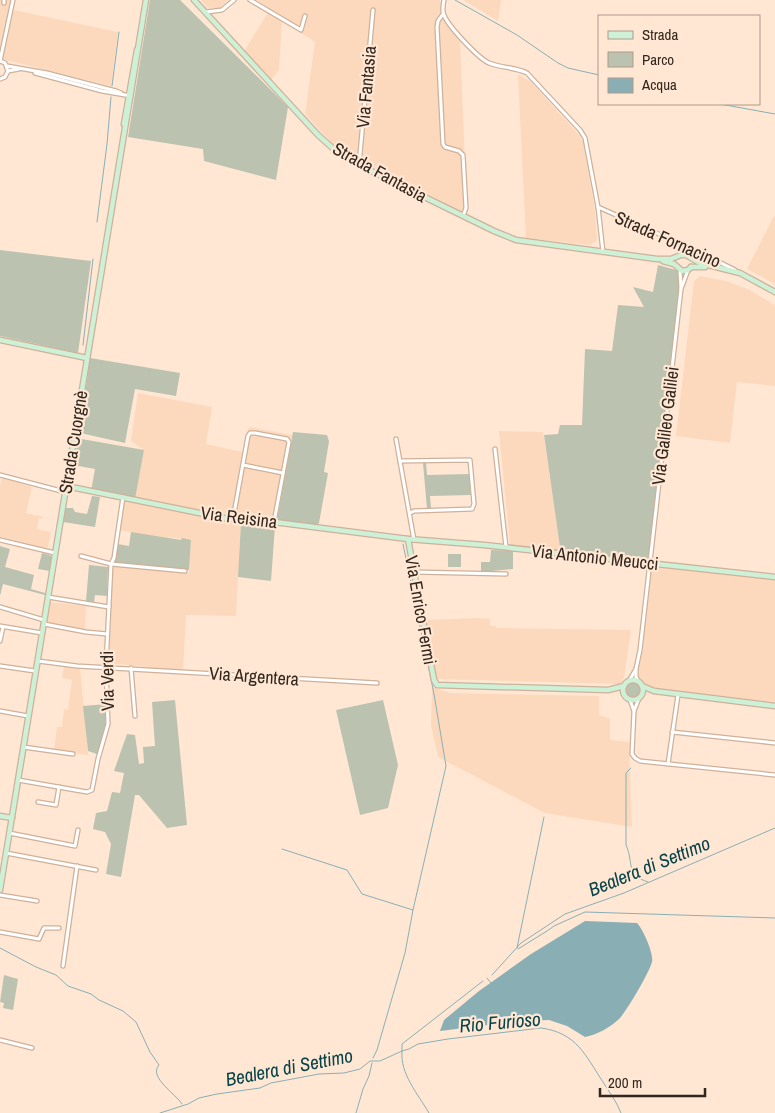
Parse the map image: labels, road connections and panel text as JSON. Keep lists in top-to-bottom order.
{
  "streets": {
    "street": [
      "Via Fantasia",
      "Strada Fantasia",
      "Strada Fornacino",
      "Via Galileo Galilei",
      "Strada Cuorgnè",
      "Via Reisina",
      "Via Antonio Meucci",
      "Via Enrico Fermi",
      "Via Argentera",
      "Via Verdi"
    ]
  },
  "crossings": [
    ["Via Fantasia", "Strada Fantasia"],
    ["Strada Fantasia", "Strada Fornacino"],
    ["Strada Fornacino", "Via Galileo Galilei"],
    ["Via Galileo Galilei", "Via Antonio Meucci"],
    ["Strada Cuorgnè", "Via Reisina"],
    ["Strada Cuorgnè", "Via Argentera"],
    ["Strada Cuorgnè", "Via Verdi"],
    ["Via Reisina", "Via Antonio Meucci"],
    ["Via Reisina", "Via Enrico Fermi"],
    ["Via Reisina", "Via Verdi"],
    ["Via Antonio Meucci", "Via Enrico Fermi"],
    ["Via Argentera", "Via Verdi"]
  ],
  "water": ["Bealera di Settimo", "Rio Furioso"],
  "legend": ["Strada", "Parco", "Acqua"],
  "scale_bar": "200 m"
}
